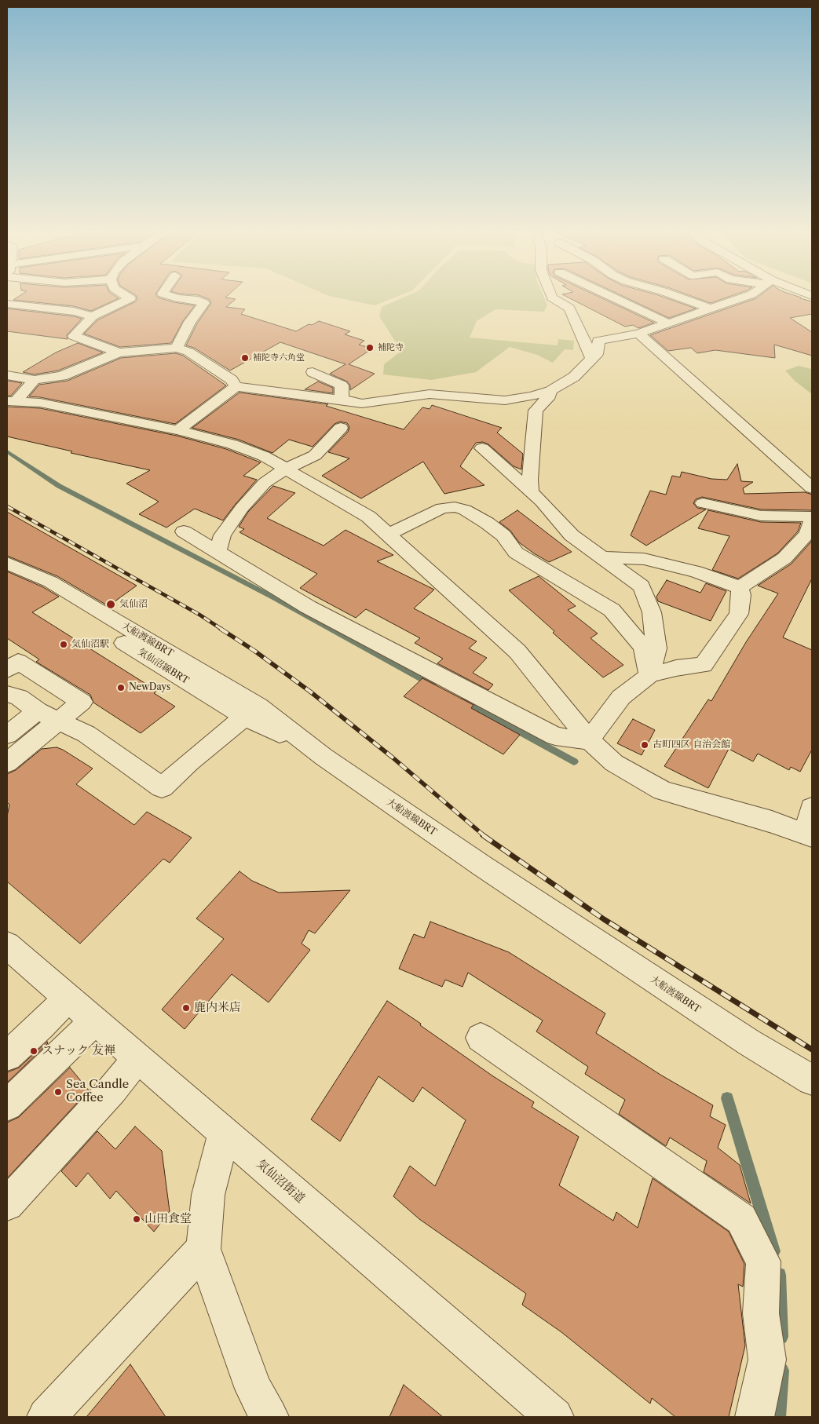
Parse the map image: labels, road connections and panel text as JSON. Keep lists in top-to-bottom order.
{
  "streets": {
    "street": ["大船渡線BRT", "気仙沼線BRT", "気仙沼街道"]
  },
  "crossings": [
    ["大船渡線BRT", "気仙沼線BRT"]
  ],
  "places": [
    "補陀寺",
    "補陀寺六角堂",
    "気仙沼",
    "気仙沼駅",
    "NewDays",
    "古町四区 自治会館",
    "鹿内米店",
    "スナック 友禅",
    "Sea Candle Coffee",
    "山田食堂"
  ]
}
